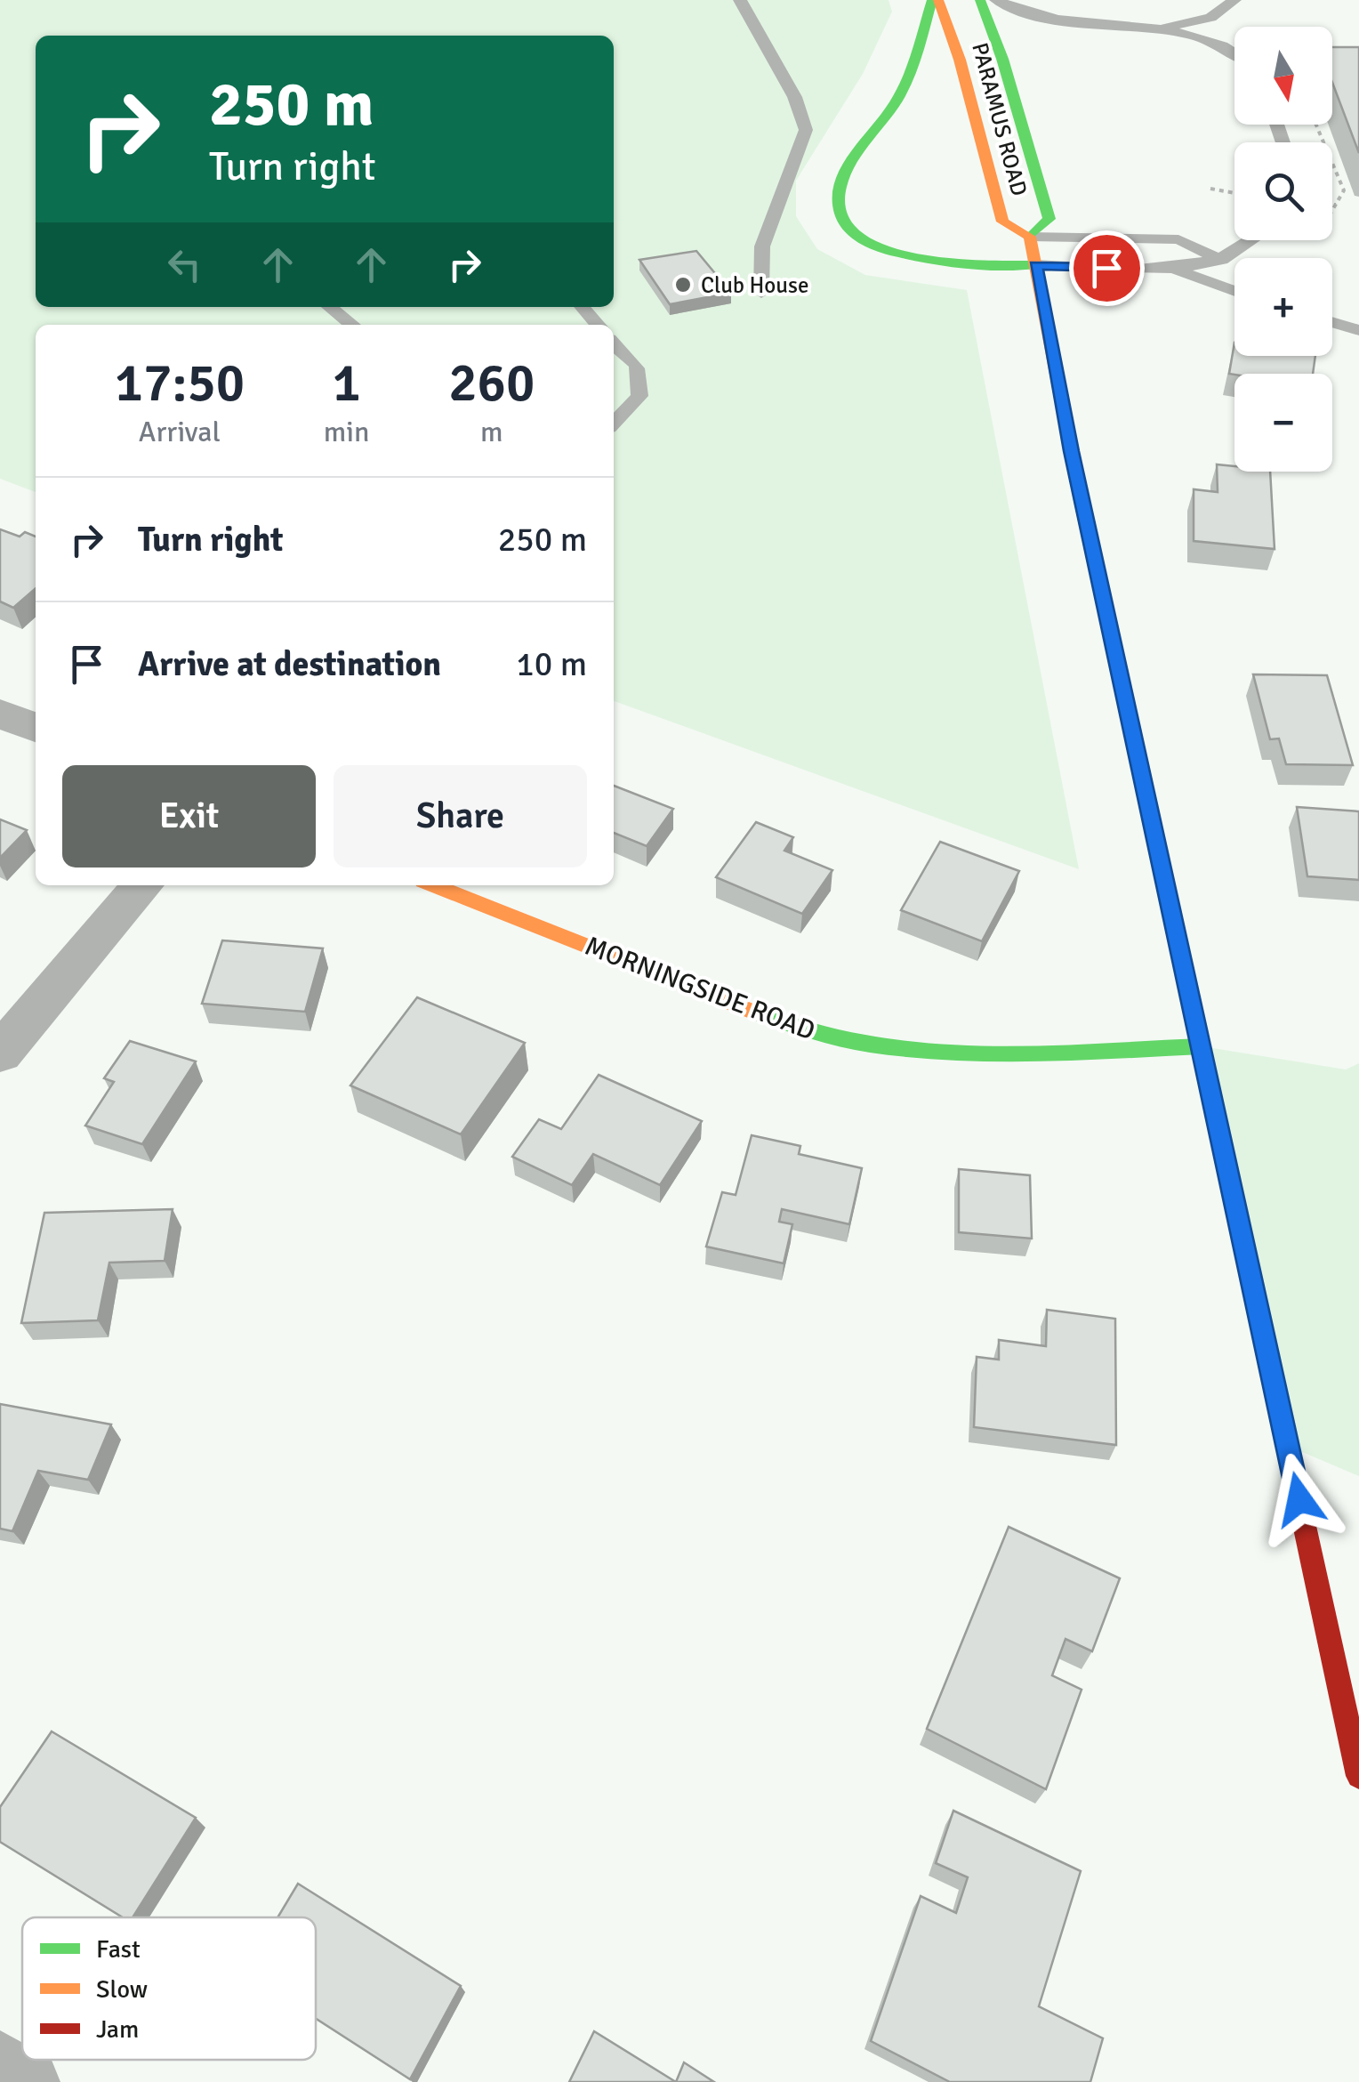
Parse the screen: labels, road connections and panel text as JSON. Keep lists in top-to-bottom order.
{
  "streets": {
    "main road": ["PARAMUS ROAD", "MORNINGSIDE ROAD"]
  },
  "places": ["Club House"],
  "legend": ["Fast", "Slow", "Jam"],
  "north": "bottom",
  "page": {
    "map_buttons": ["+", "−"],
    "turn": ["250 m", "Turn right"],
    "eta": [
      "17:50",
      "Arrival",
      "1",
      "min",
      "260",
      "m"
    ],
    "list": [
      {
        "name": "Turn right",
        "value": "250 m"
      },
      {
        "name": "Arrive at destination",
        "value": "10 m"
      }
    ],
    "buttons": ["Exit", "Share"]
  }
}
